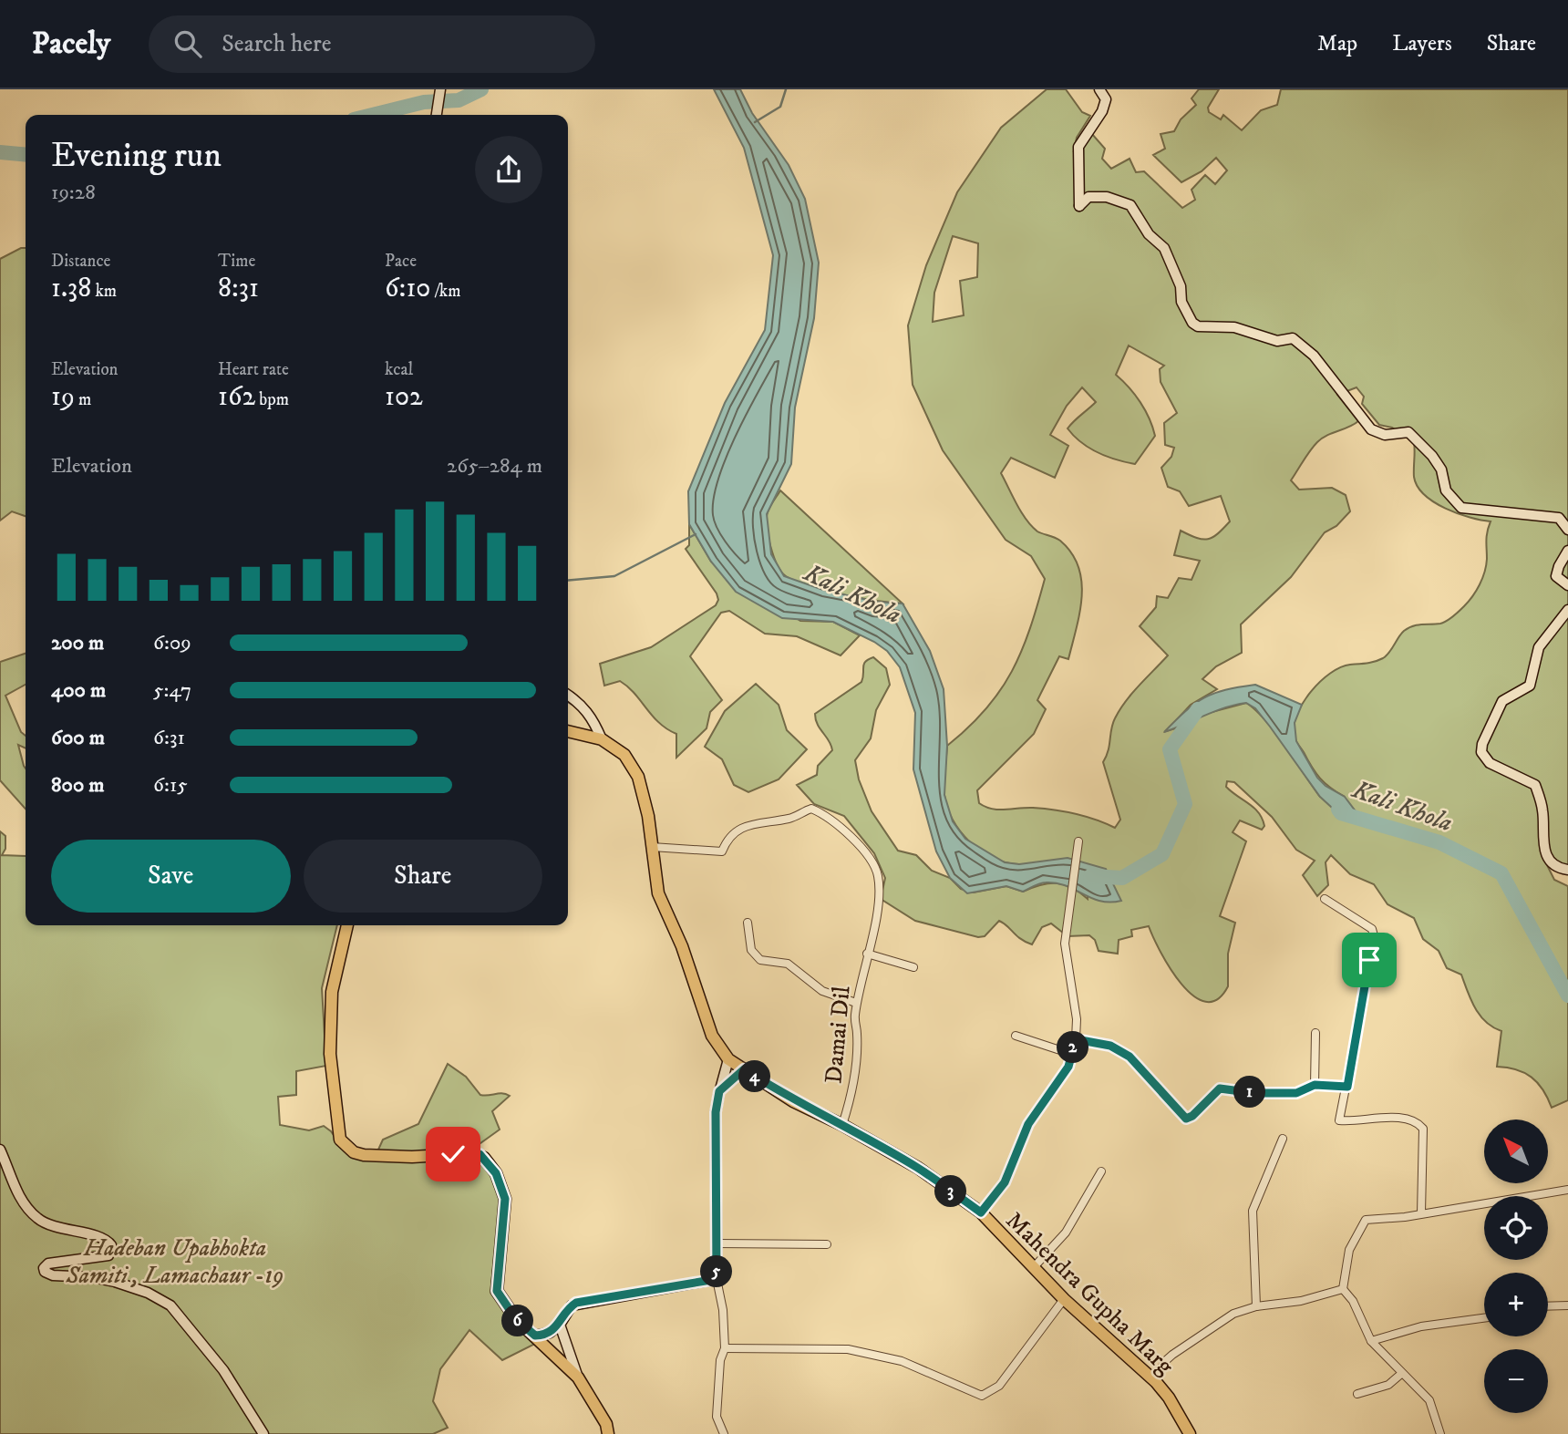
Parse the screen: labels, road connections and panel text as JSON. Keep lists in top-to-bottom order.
{
  "streets": {
    "main road": ["Mahendra Gupha Marg"],
    "street": ["Damai Dil"]
  },
  "crossings": [
    ["Damai Dil", "Mahendra Gupha Marg"]
  ],
  "water": ["Kali Khola"],
  "parks": ["Hadeban Upabhokta Samiti , Lamachaur -19"],
  "north": "top left",
  "page": {
    "header": "Pacely",
    "search": "Search here",
    "nav": ["Map", "Layers", "Share"],
    "heading": ["Evening run", "19:28"],
    "stats": [
      ["Distance", "1.38 km"],
      ["Time", "8:31"],
      ["Pace", "6:10 /km"],
      ["Elevation", "19 m"],
      ["Heart rate", "162 bpm"],
      ["kcal", "102"]
    ],
    "chart": ["Elevation", "265–284 m"],
    "list": [
      {
        "name": "200 m",
        "note": "6:09"
      },
      {
        "name": "400 m",
        "note": "5:47"
      },
      {
        "name": "600 m",
        "note": "6:31"
      },
      {
        "name": "800 m",
        "note": "6:15"
      }
    ],
    "buttons": ["Save", "Share"],
    "pins": [
      "2",
      "4",
      "1",
      "3",
      "5",
      "6"
    ],
    "map_buttons": ["+", "−"]
  }
}
